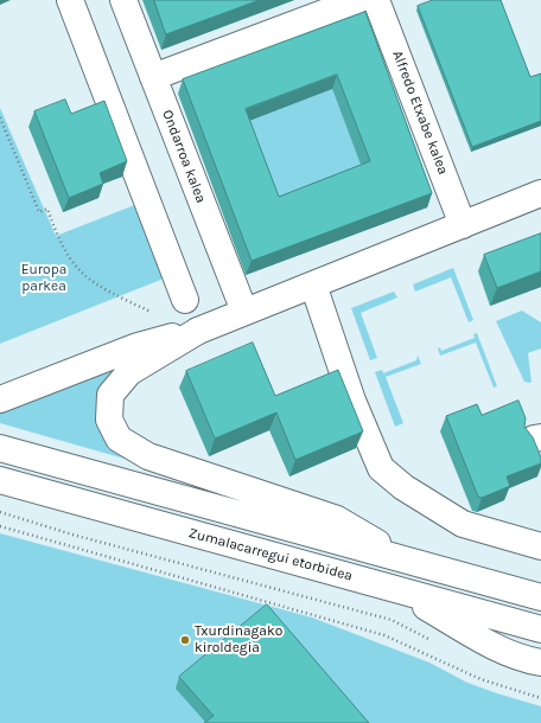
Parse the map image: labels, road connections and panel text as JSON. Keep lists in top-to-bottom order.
{
  "streets": {
    "main road": ["Alfredo Etxabe kalea", "Ondarroa kalea", "Zumalacarregui etorbidea"]
  },
  "parks": ["Europa parkea"],
  "places": ["Txurdinagako kiroldegia"]
}
